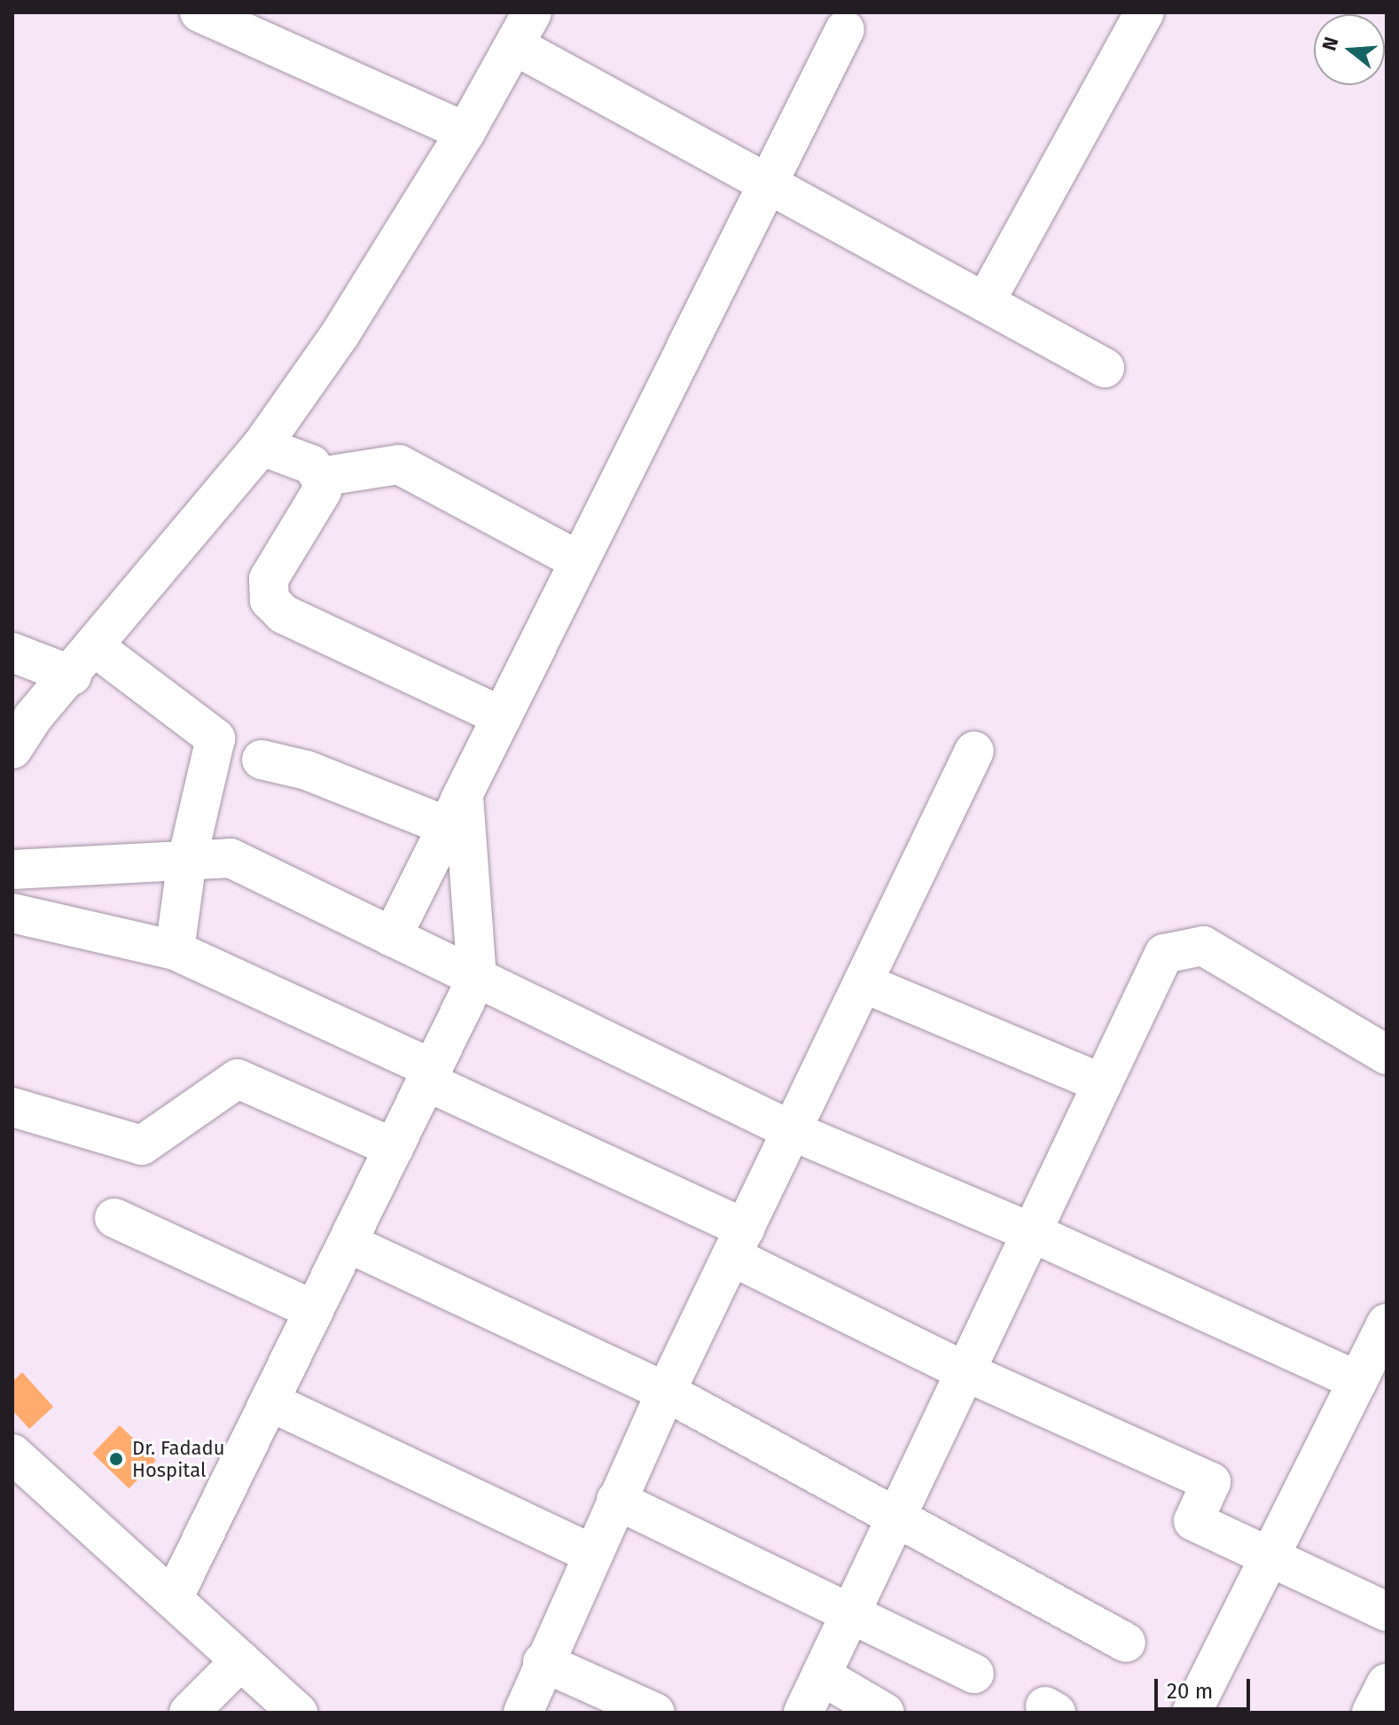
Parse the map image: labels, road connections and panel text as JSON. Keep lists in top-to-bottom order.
{
  "places": ["Dr. Fadadu Hospital"],
  "scale_bar": "20 m",
  "north": "left"
}
